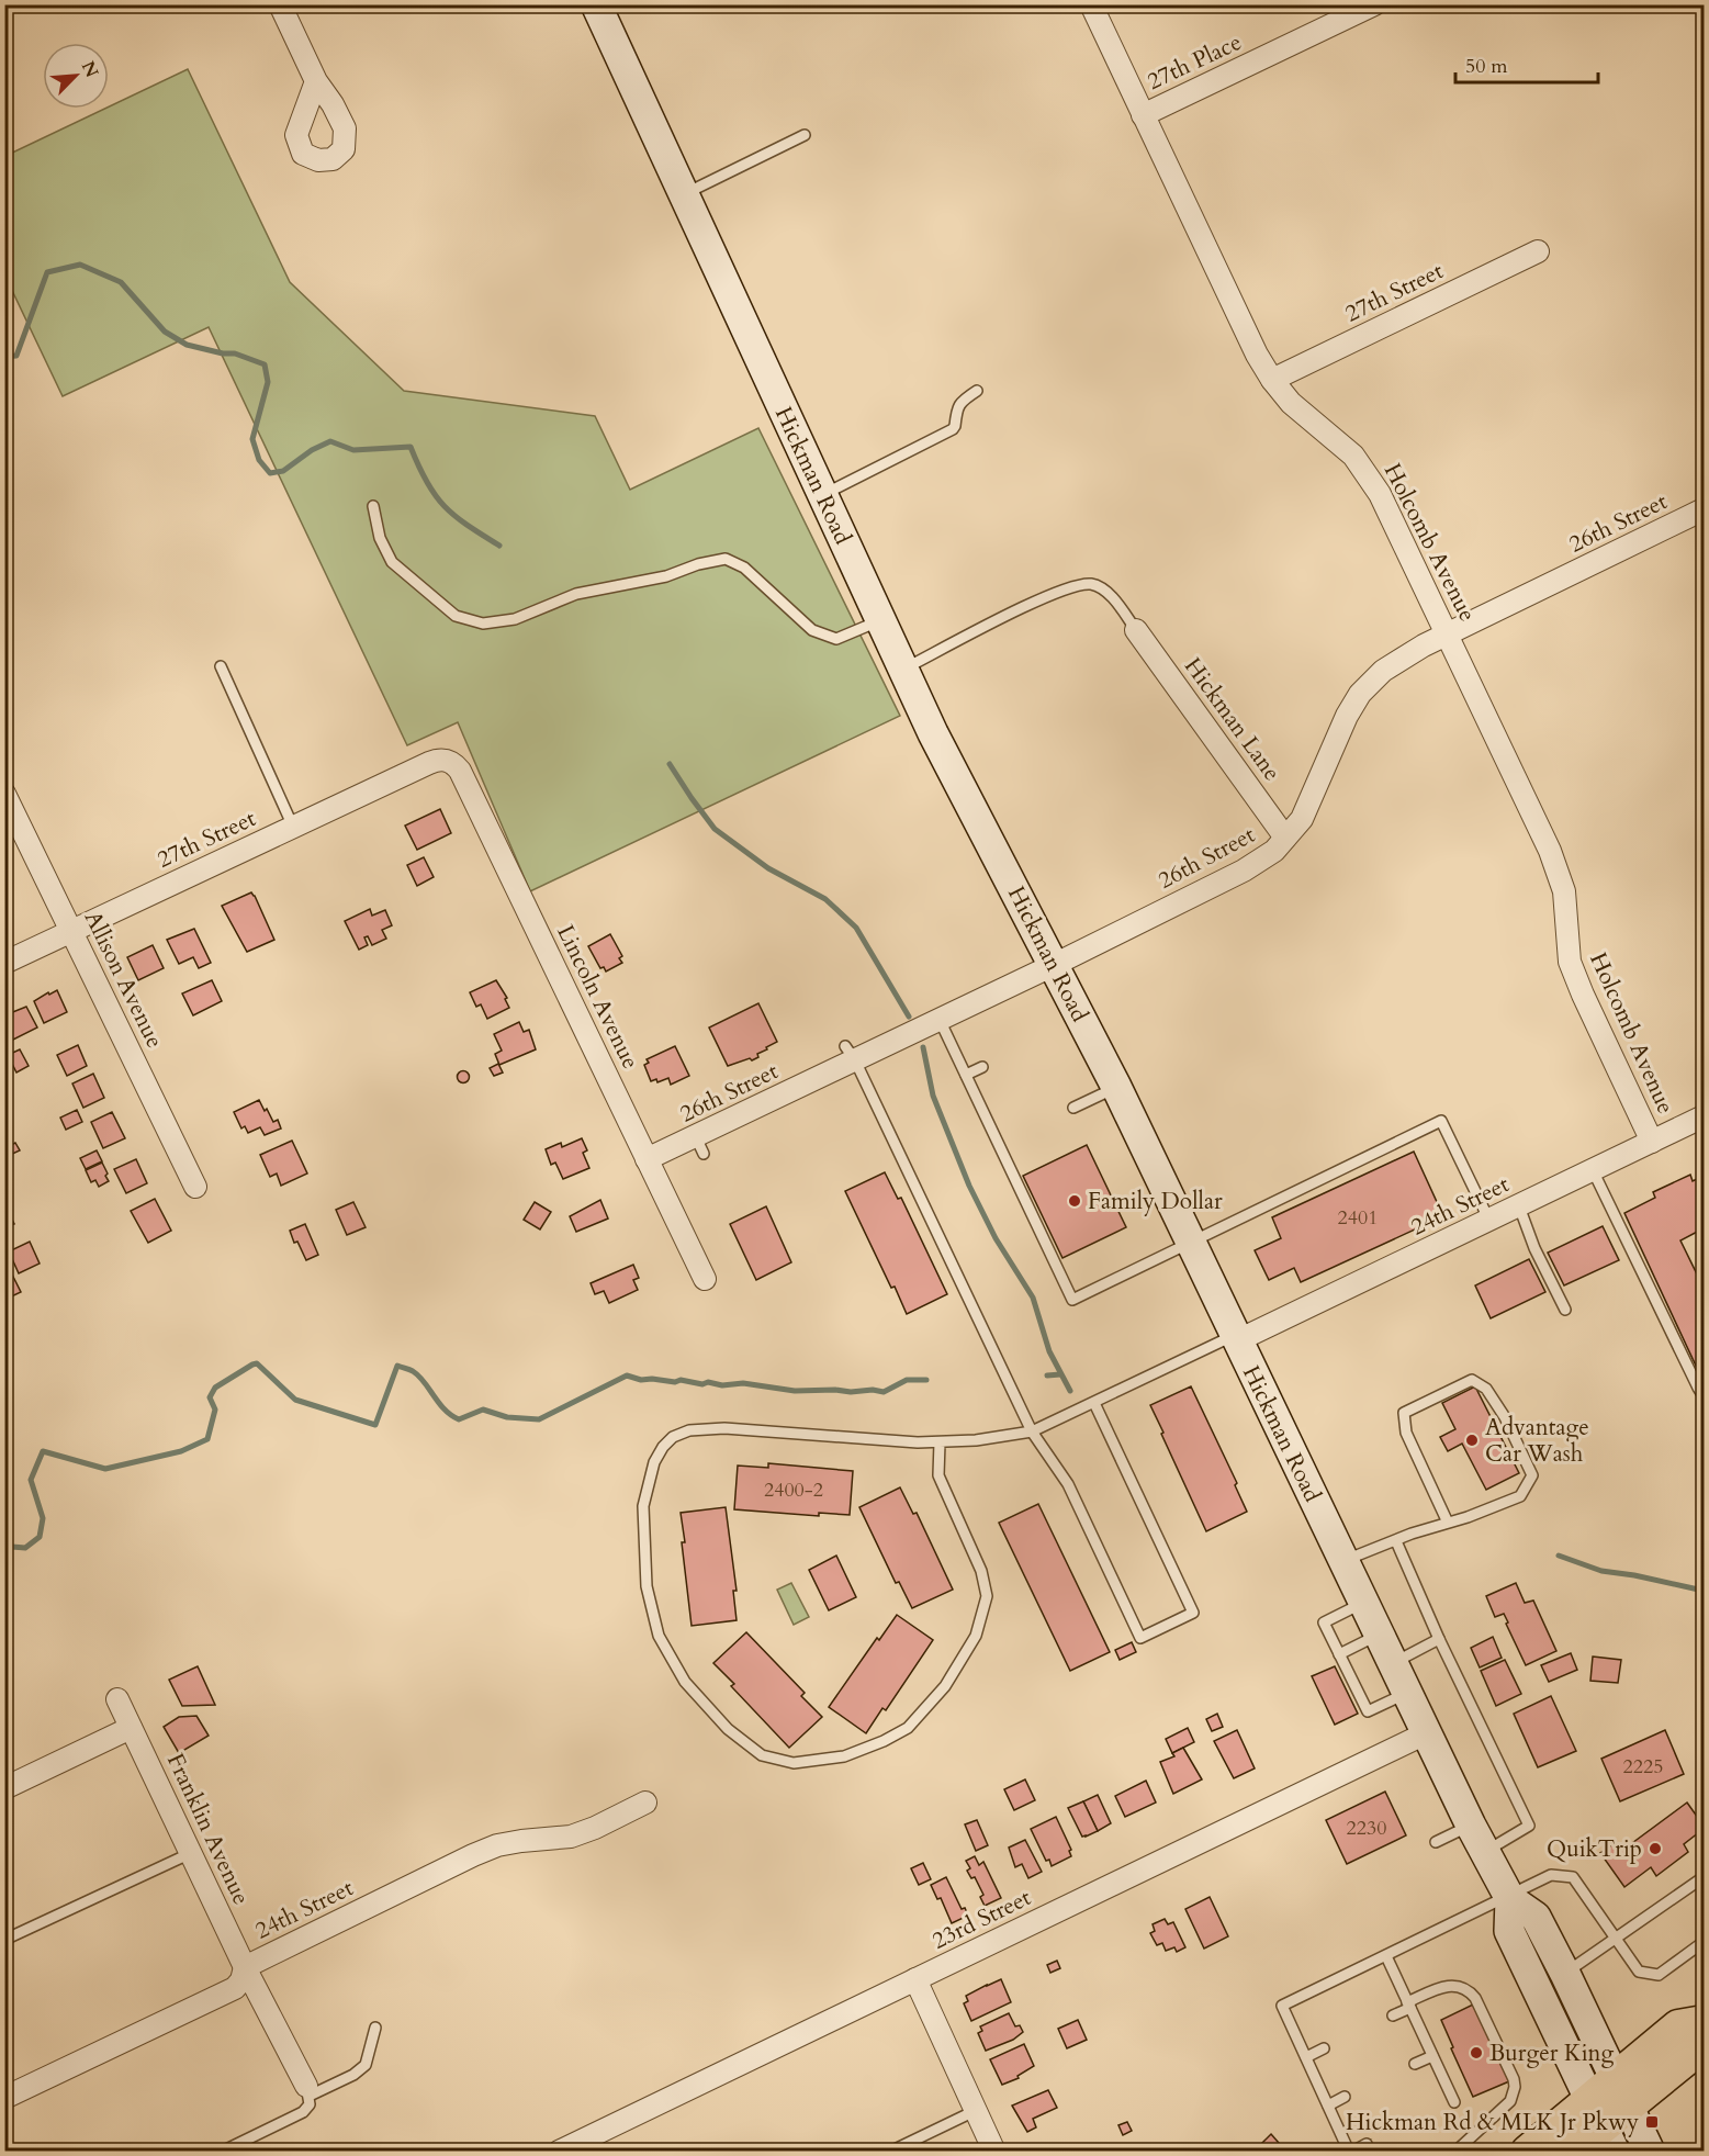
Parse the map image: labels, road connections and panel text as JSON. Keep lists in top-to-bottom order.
{
  "streets": {
    "main road": ["Hickman Road"],
    "street": [
      "27th Place",
      "27th Street",
      "26th Street",
      "Holcomb Avenue",
      "Hickman Lane",
      "Allison Avenue",
      "Lincoln Avenue",
      "24th Street",
      "Franklin Avenue",
      "23rd Street"
    ]
  },
  "crossings": [
    ["27th Place", "Holcomb Avenue"],
    ["27th Street", "Holcomb Avenue"],
    ["27th Street", "Allison Avenue"],
    ["27th Street", "Lincoln Avenue"],
    ["Hickman Road", "26th Street"],
    ["Hickman Road", "24th Street"],
    ["Hickman Road", "23rd Street"],
    ["26th Street", "Holcomb Avenue"],
    ["26th Street", "Hickman Lane"],
    ["26th Street", "Lincoln Avenue"],
    ["Holcomb Avenue", "24th Street"],
    ["24th Street", "Franklin Avenue"]
  ],
  "places": {
    "other": [
      "Family Dollar",
      "Advantage Car Wash",
      "QuikTrip",
      "Burger King"
    ],
    "transit": ["Hickman Rd & MLK Jr Pkwy"]
  },
  "house_numbers": [
    "2401",
    "2400-2",
    "2225",
    "2230"
  ],
  "scale_bar": "50 m",
  "north": "top right"
}
